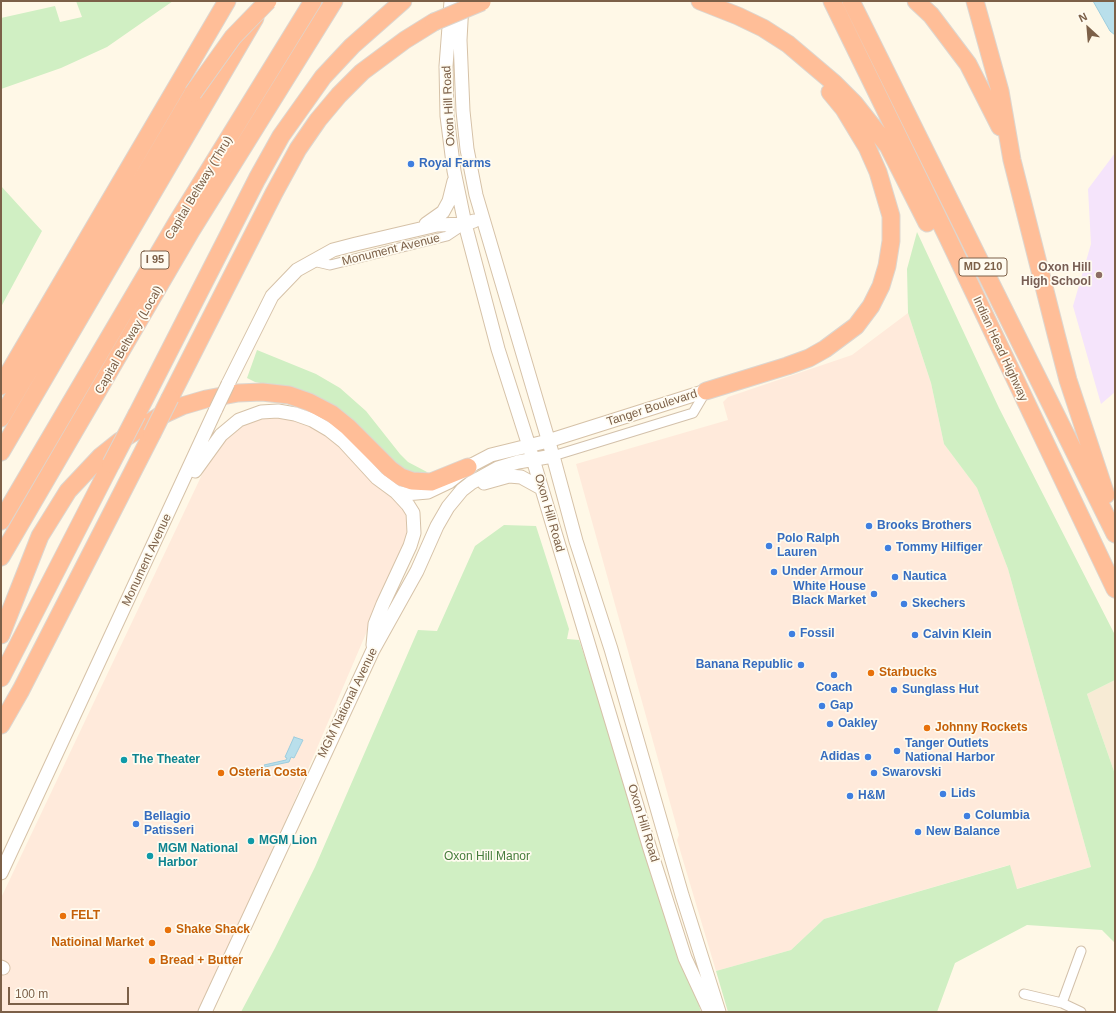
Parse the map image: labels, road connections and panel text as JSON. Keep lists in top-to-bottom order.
{
  "streets": {
    "highway": [
      "Capital Beltway (Thru)",
      "I 95",
      "MD 210",
      "Capital Beltway (Local)",
      "Indian Head Highway"
    ],
    "main road": [
      "Oxon Hill Road",
      "Monument Avenue",
      "Tanger Boulevard",
      "MGM National Avenue"
    ]
  },
  "crossings": [
    ["Oxon Hill Road", "Monument Avenue"],
    ["Oxon Hill Road", "Tanger Boulevard"],
    ["Oxon Hill Road", "MGM National Avenue"],
    ["Tanger Boulevard", "MGM National Avenue"]
  ],
  "parks": ["Oxon Hill Manor"],
  "places": [
    "Royal Farms",
    "Oxon Hill High School",
    "Brooks Brothers",
    "Polo Ralph Lauren",
    "Tommy Hilfiger",
    "Under Armour",
    "Nautica",
    "White House Black Market",
    "Skechers",
    "Fossil",
    "Calvin Klein",
    "Banana Republic",
    "Starbucks",
    "Coach",
    "Sunglass Hut",
    "Gap",
    "Oakley",
    "Johnny Rockets",
    "Tanger Outlets National Harbor",
    "Adidas",
    "The Theater",
    "Osteria Costa",
    "Swarovski",
    "Lids",
    "H&M",
    "Columbia",
    "Bellagio Patisseri",
    "New Balance",
    "MGM Lion",
    "MGM National Harbor",
    "FELT",
    "Shake Shack",
    "Natioinal Market",
    "Bread + Butter"
  ],
  "scale_bar": "100 m",
  "north": "top left"
}
